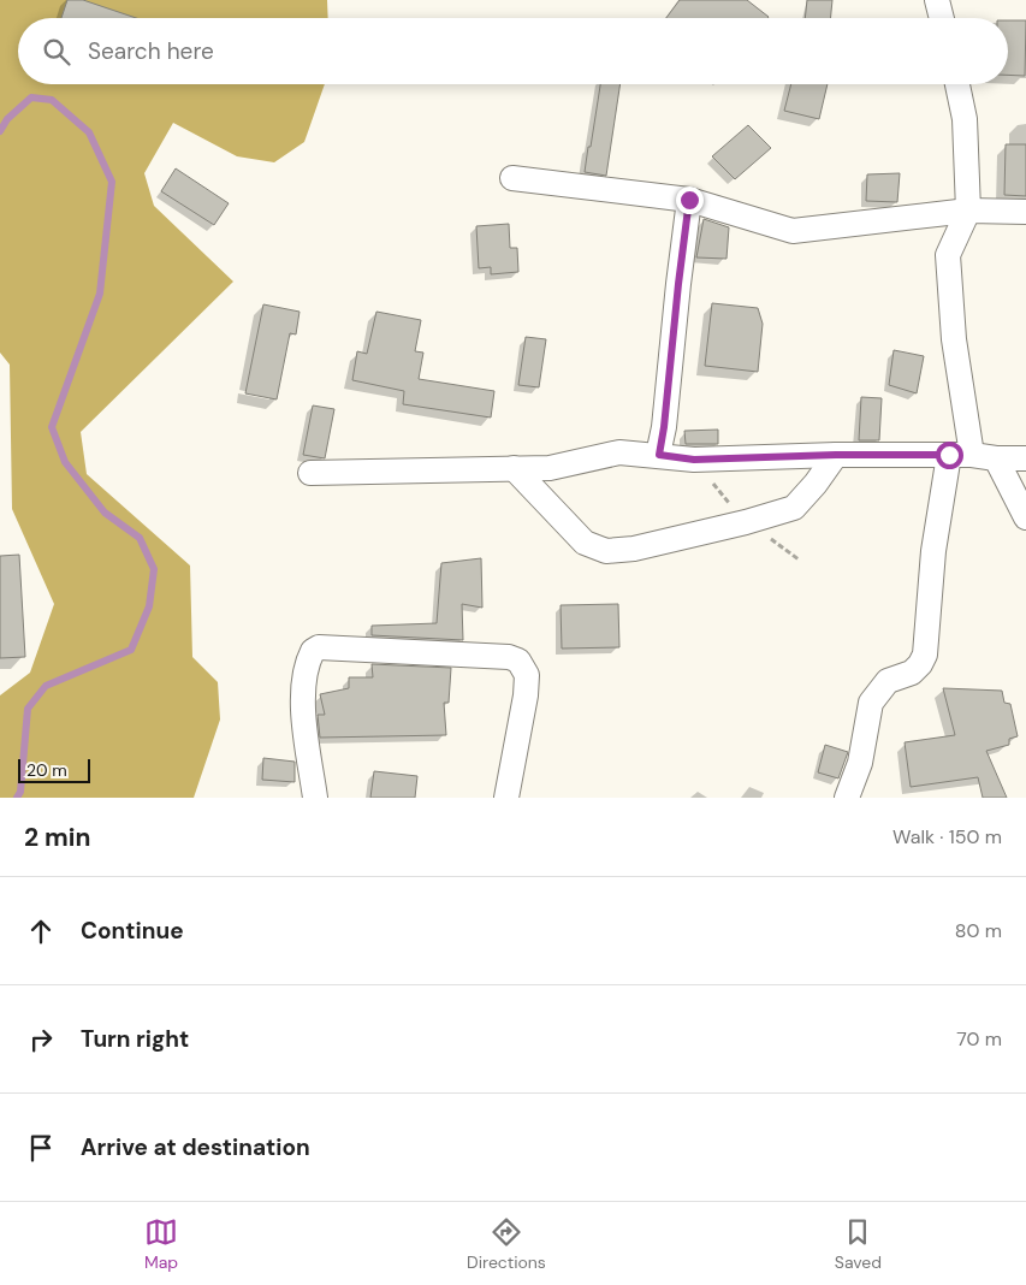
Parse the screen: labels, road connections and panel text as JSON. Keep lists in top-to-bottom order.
{
  "scale_bar": "20 m",
  "page": {
    "search": "Search here",
    "scale": "20 m",
    "heading": ["2 min", "Walk · 150 m"],
    "list": [
      ["Continue", "80 m"],
      ["Turn right", "70 m"],
      "Arrive at destination"
    ],
    "nav": ["Map", "Directions", "Saved"]
  }
}
